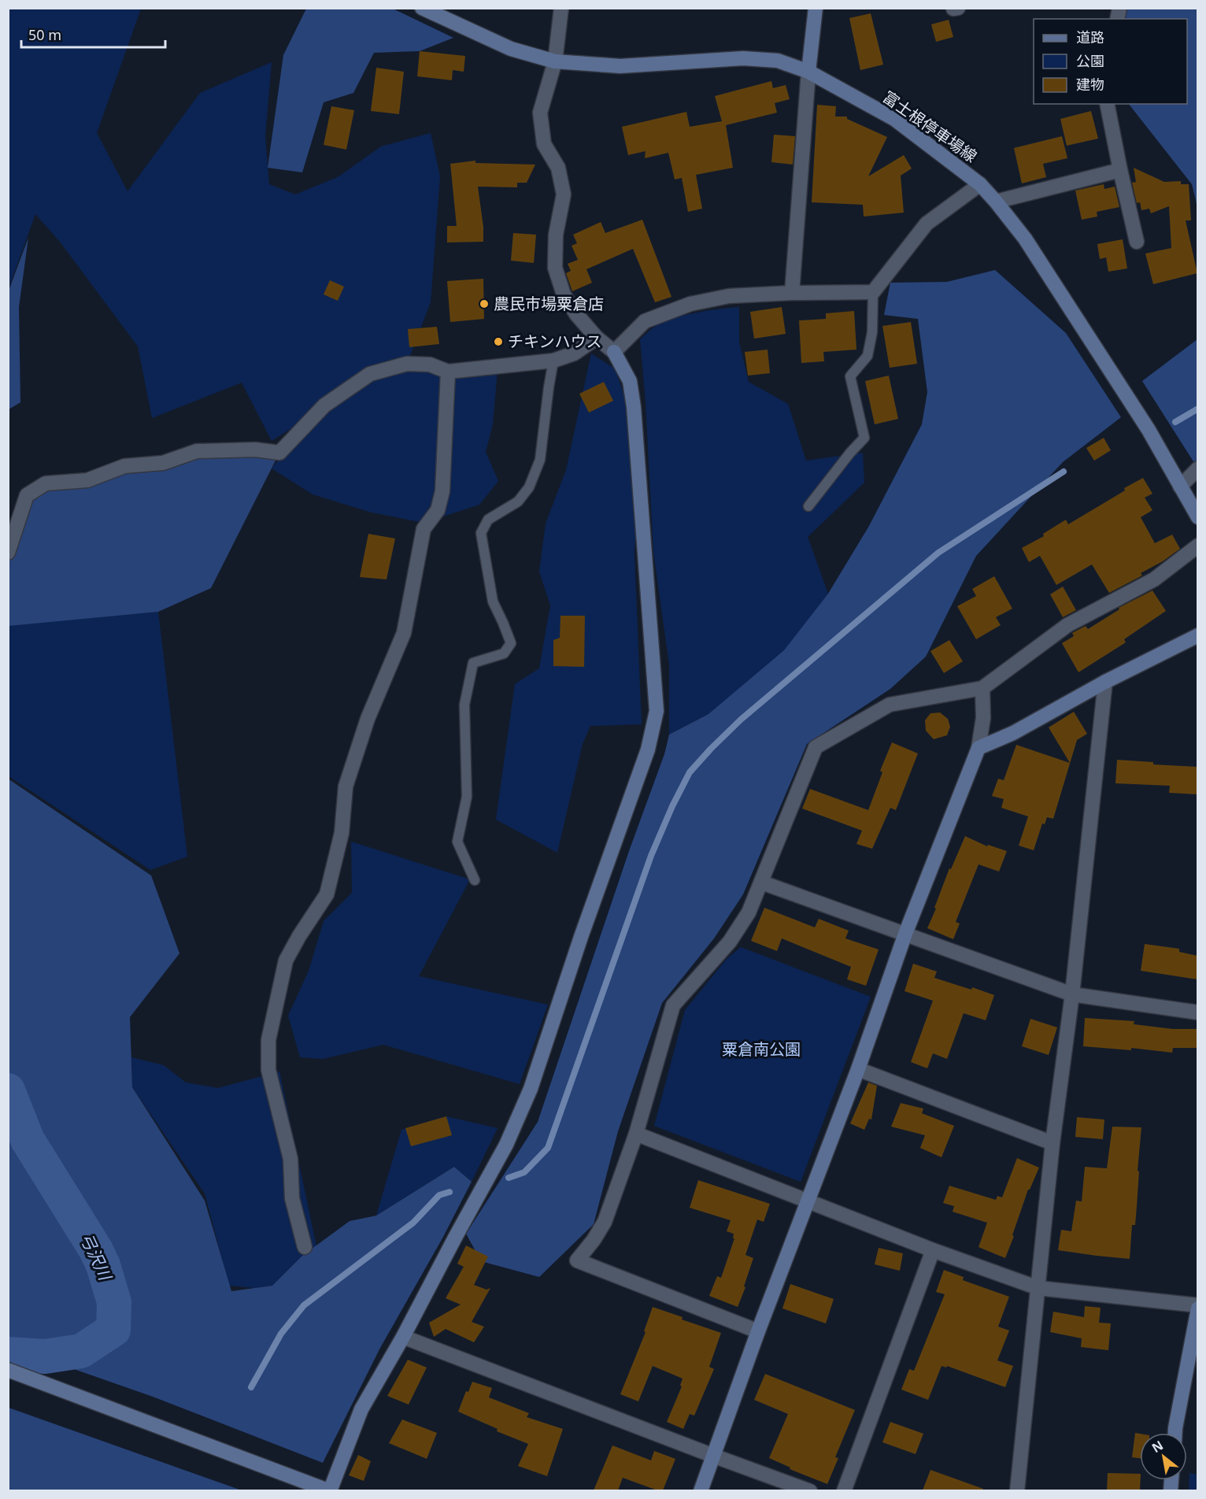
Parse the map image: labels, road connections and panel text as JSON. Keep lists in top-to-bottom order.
{
  "streets": {
    "street": ["富士根停車場線"]
  },
  "water": ["弓沢川"],
  "parks": ["粟倉南公園"],
  "places": ["農民市場粟倉店", "チキンハウス"],
  "legend": ["道路", "公園", "建物"],
  "scale_bar": "50 m",
  "north": "top left"
}
